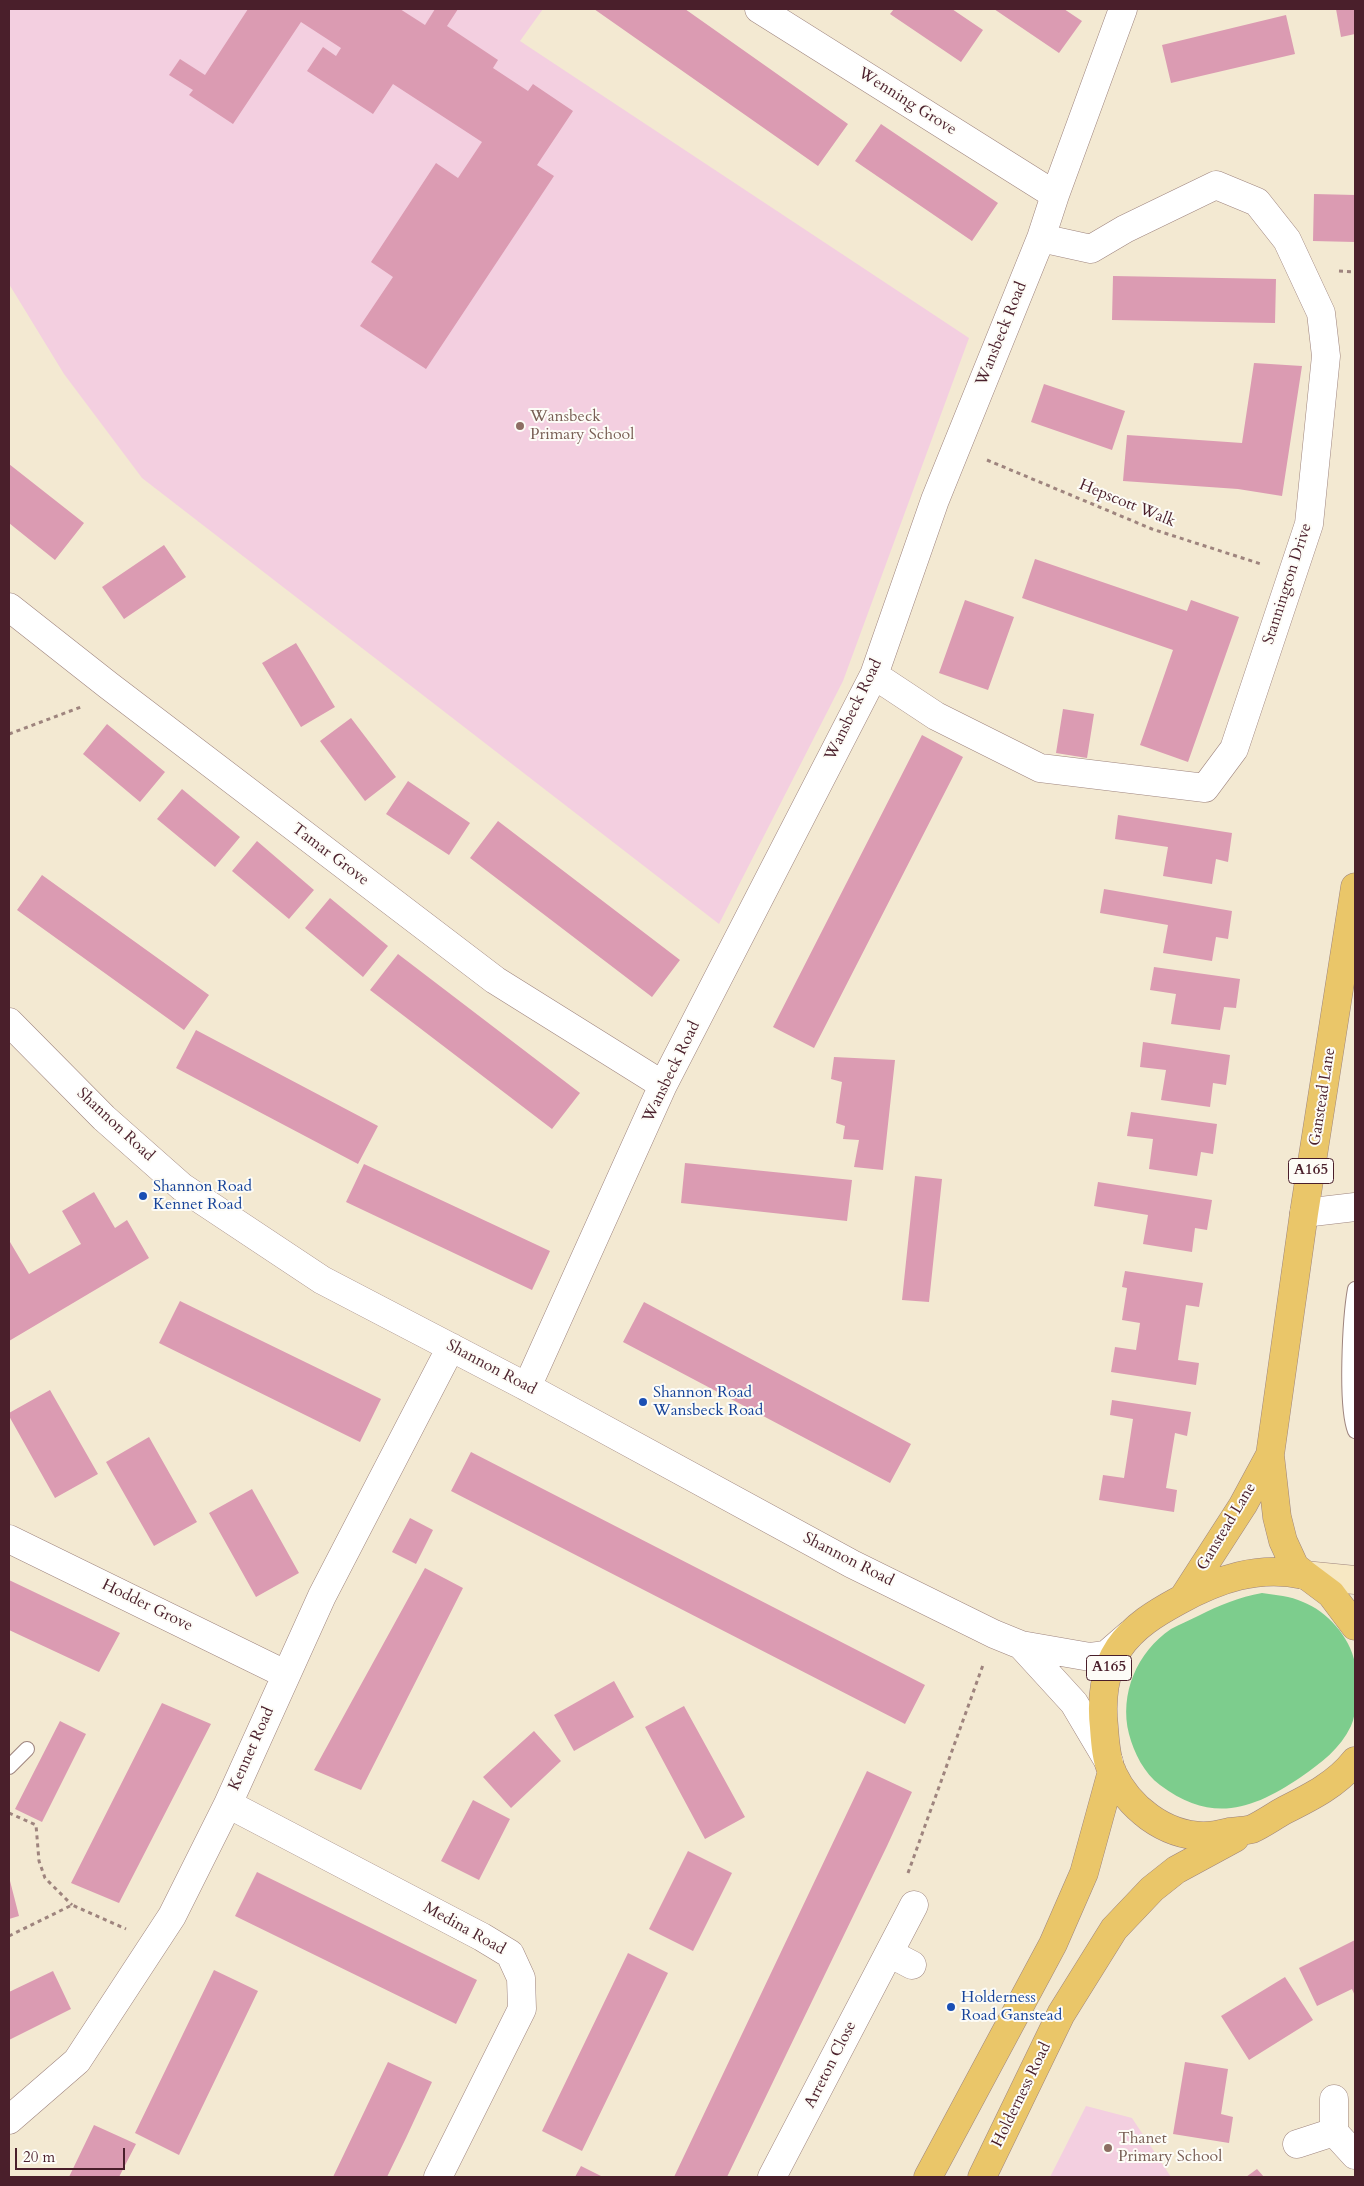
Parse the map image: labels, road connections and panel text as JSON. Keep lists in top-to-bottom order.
{
  "streets": {
    "highway": ["Ganstead Lane", "A165", "Holderness Road"],
    "street": [
      "Wenning Grove",
      "Wansbeck Road",
      "Stannington Drive",
      "Tamar Grove",
      "Shannon Road",
      "Hodder Grove",
      "Kennet Road",
      "Medina Road",
      "Arreton Close"
    ],
    "path": ["Hepscott Walk"]
  },
  "crossings": [
    ["Wenning Grove", "Wansbeck Road"],
    ["Wansbeck Road", "Hepscott Walk"],
    ["Wansbeck Road", "Stannington Drive"],
    ["Wansbeck Road", "Tamar Grove"],
    ["Wansbeck Road", "Shannon Road"],
    ["Hepscott Walk", "Stannington Drive"],
    ["Ganstead Lane", "A165"],
    ["Shannon Road", "A165"],
    ["Shannon Road", "Kennet Road"],
    ["A165", "Holderness Road"],
    ["Hodder Grove", "Kennet Road"],
    ["Kennet Road", "Medina Road"]
  ],
  "places": [
    "Wansbeck Primary School",
    "Shannon Road Kennet Road",
    "Shannon Road Wansbeck Road",
    "Holderness Road Ganstead",
    "Thanet Primary School"
  ],
  "scale_bar": "20 m"
}
